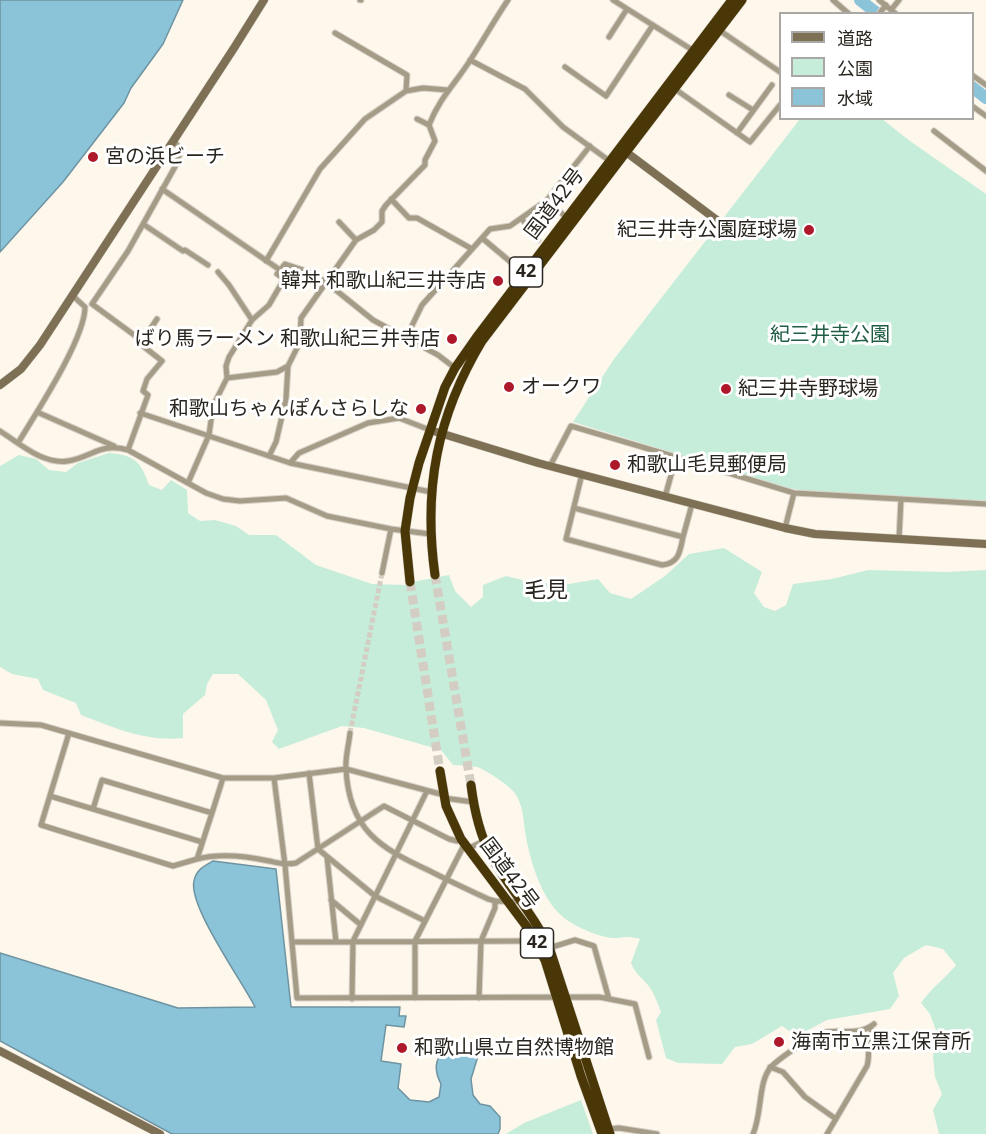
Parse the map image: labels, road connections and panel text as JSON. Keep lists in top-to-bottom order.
{
  "streets": {
    "highway": ["国道42号", "42"]
  },
  "districts": ["毛見"],
  "parks": ["紀三井寺公園"],
  "places": [
    "宮の浜ビーチ",
    "紀三井寺公園庭球場",
    "韓丼 和歌山紀三井寺店",
    "ばり馬ラーメン 和歌山紀三井寺店",
    "オークワ",
    "紀三井寺野球場",
    "和歌山ちゃんぽんさらしな",
    "和歌山毛見郵便局",
    "海南市立黒江保育所",
    "和歌山県立自然博物館"
  ],
  "legend": ["道路", "公園", "水域"]
}
